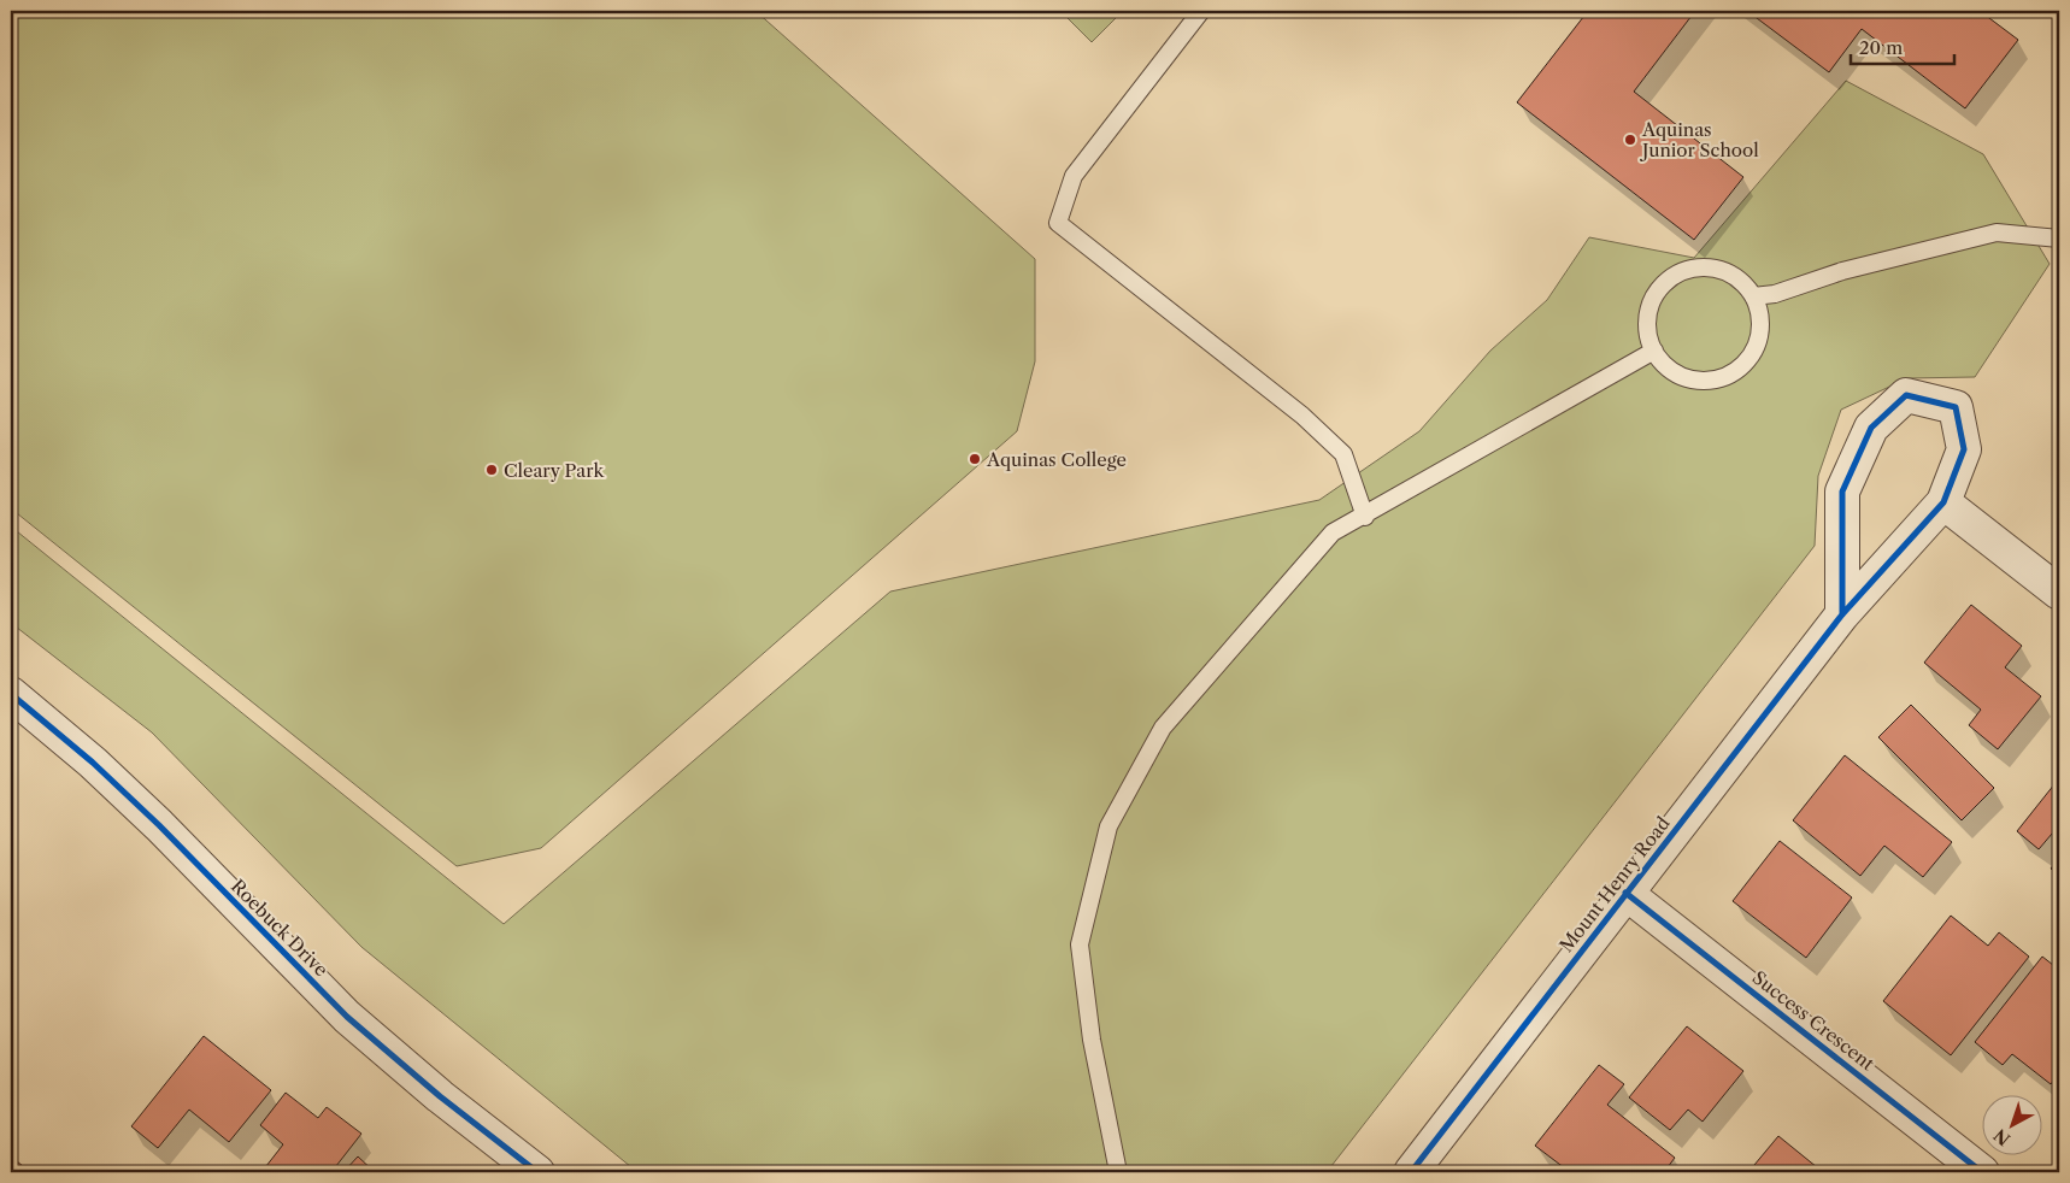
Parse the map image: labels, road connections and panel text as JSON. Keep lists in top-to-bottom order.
{
  "streets": {
    "street": ["Mount Henry Road", "Roebuck Drive", "Success Crescent"]
  },
  "crossings": [
    ["Mount Henry Road", "Success Crescent"]
  ],
  "places": ["Aquinas Junior School", "Aquinas College", "Cleary Park"],
  "scale_bar": "20 m",
  "north": "bottom left"
}
